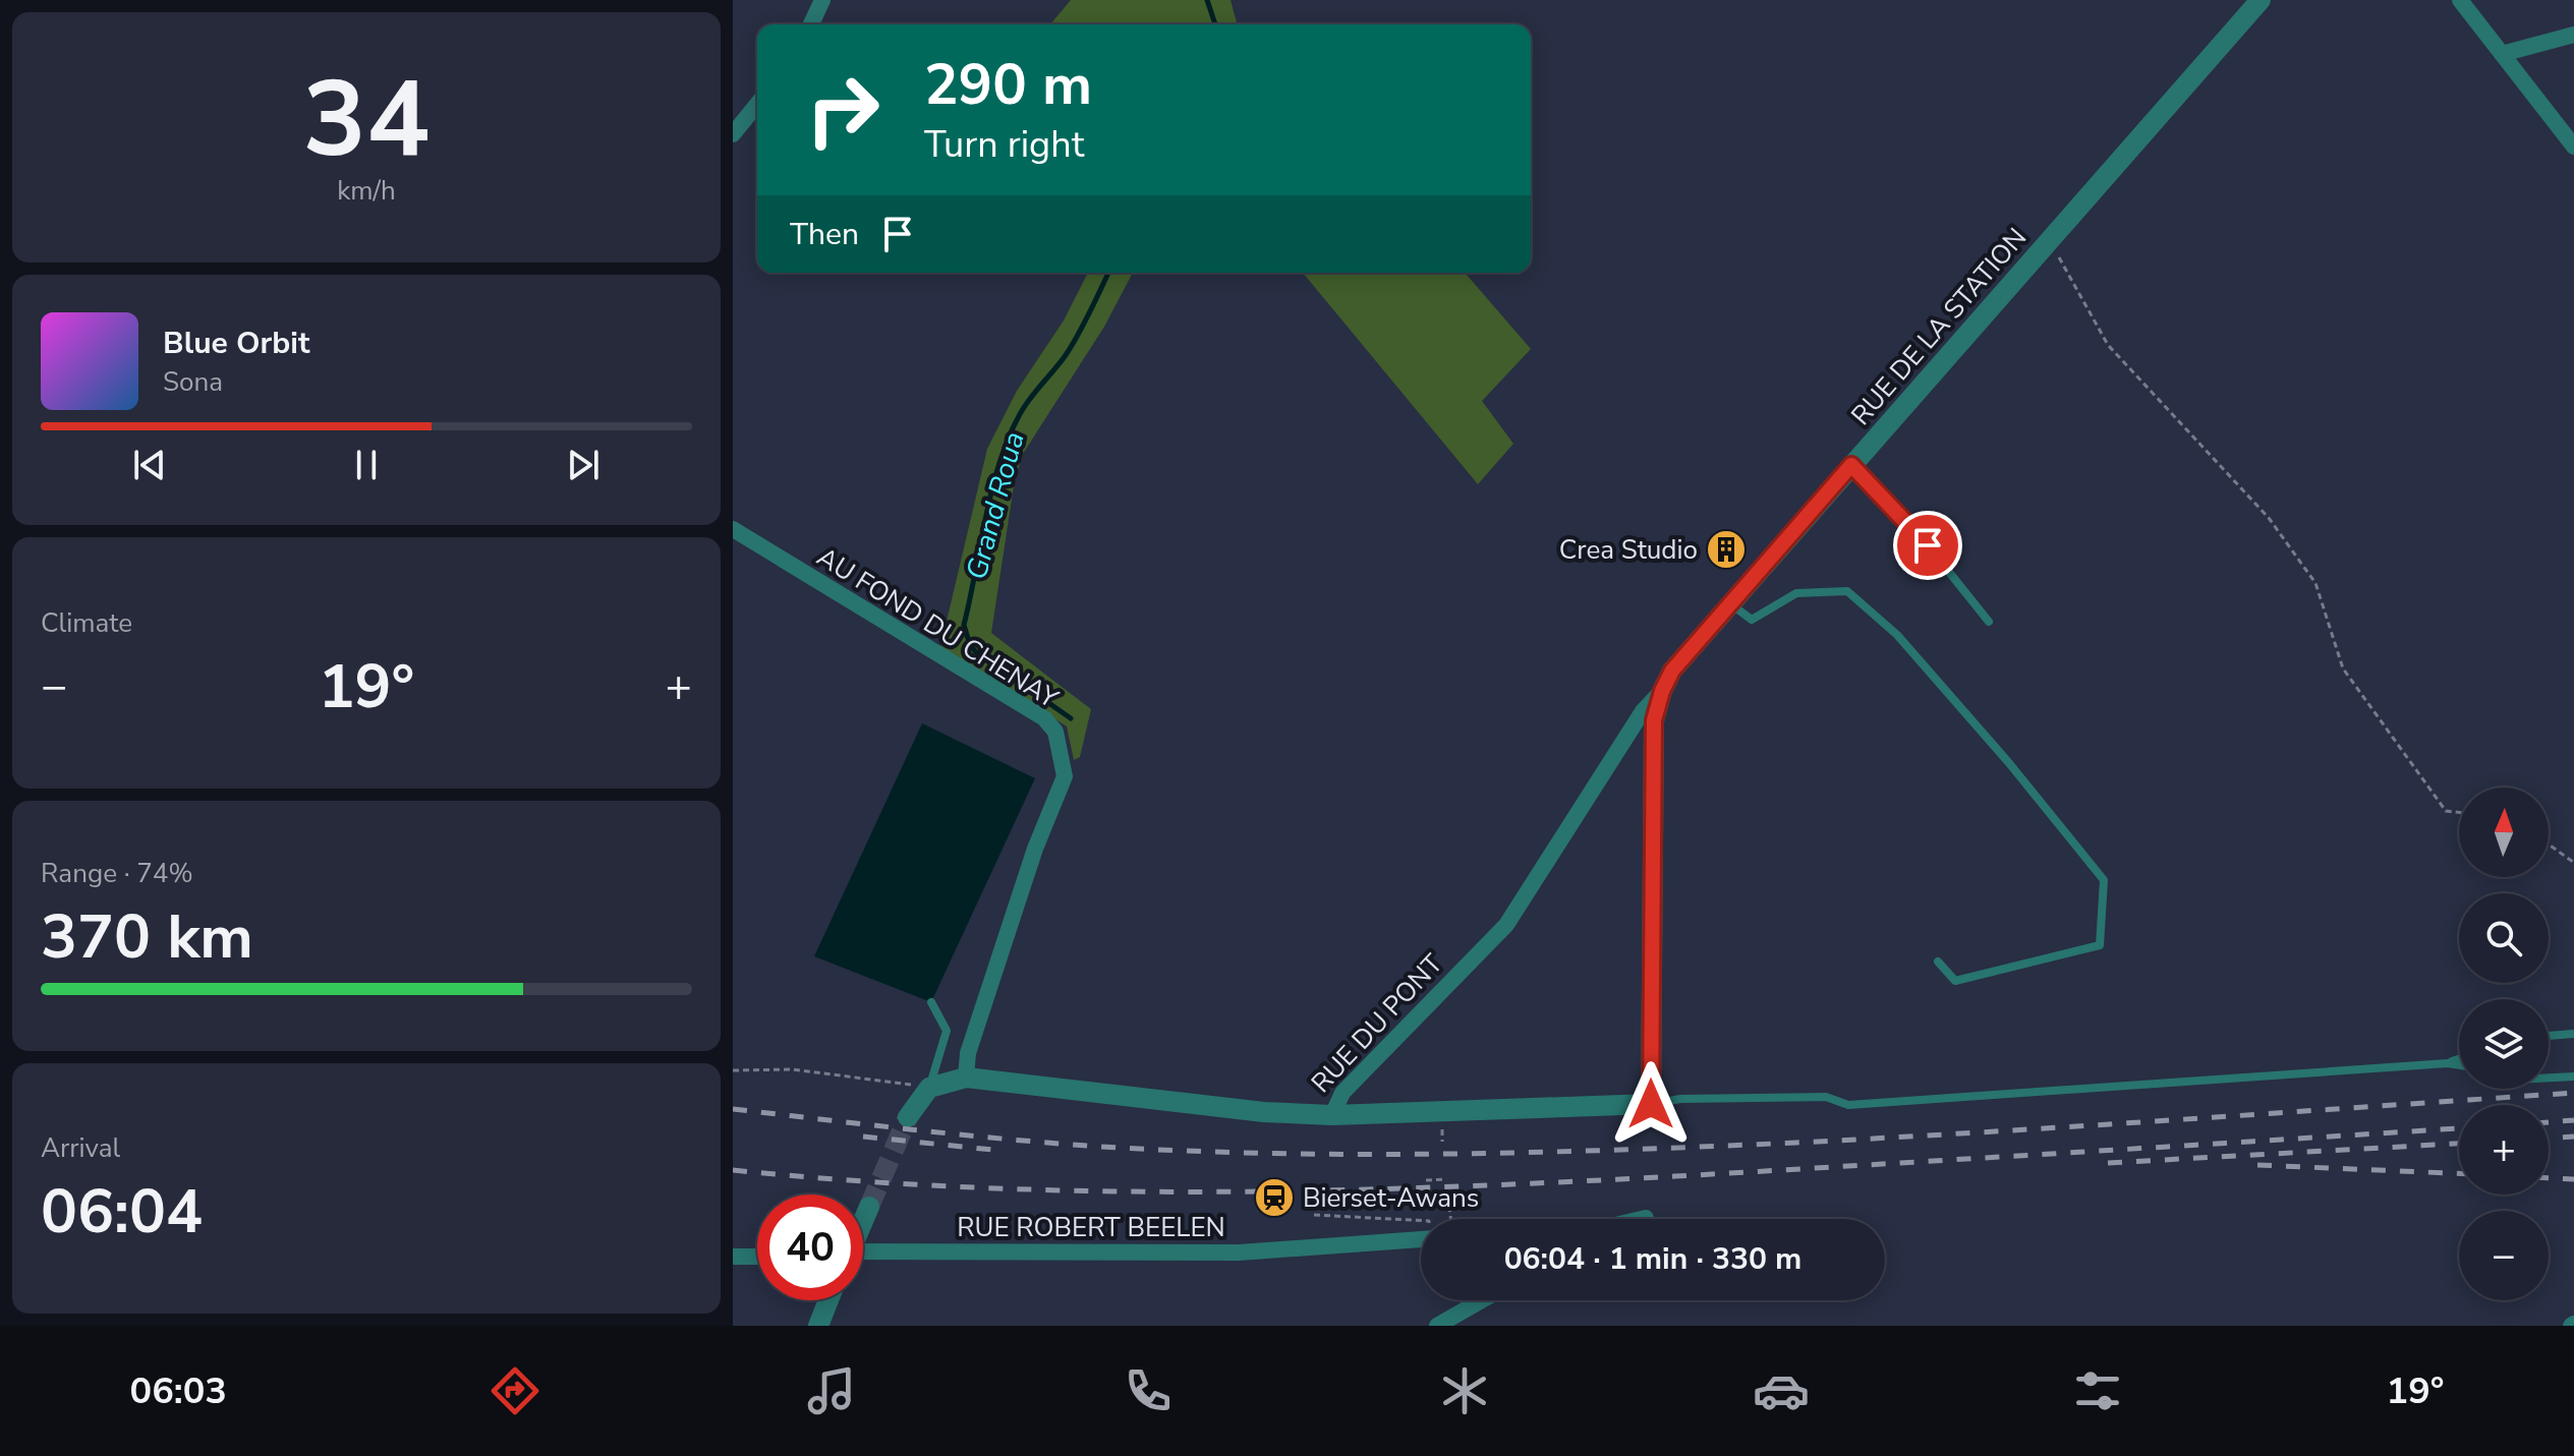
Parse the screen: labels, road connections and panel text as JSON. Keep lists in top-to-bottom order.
{
  "streets": {
    "street": [
      "RUE DE LA STATION",
      "AU FOND DU CHENAY",
      "RUE DU PONT",
      "RUE ROBERT BEELEN"
    ]
  },
  "crossings": [
    ["RUE DE LA STATION", "RUE DU PONT"],
    ["AU FOND DU CHENAY", "RUE DU PONT"]
  ],
  "water": ["Grand Roua"],
  "places": {
    "building": ["Crea Studio"],
    "station": ["Bierset-Awans"]
  },
  "north": "top",
  "page": {
    "tile": [
      ["34", "km/h"],
      "Climate",
      ["Range · 74%", "370 km"],
      ["Arrival", "06:04"]
    ],
    "turn": ["290 m", "Turn right"],
    "then": "Then",
    "song": ["Blue Orbit", "Sona"],
    "heat": ["−", "19°", "+"],
    "map_buttons": ["+", "−"],
    "limit": "40",
    "trip": "06:04 · 1 min · 330 m",
    "tabs": ["06:03", "19°"]
  }
}
